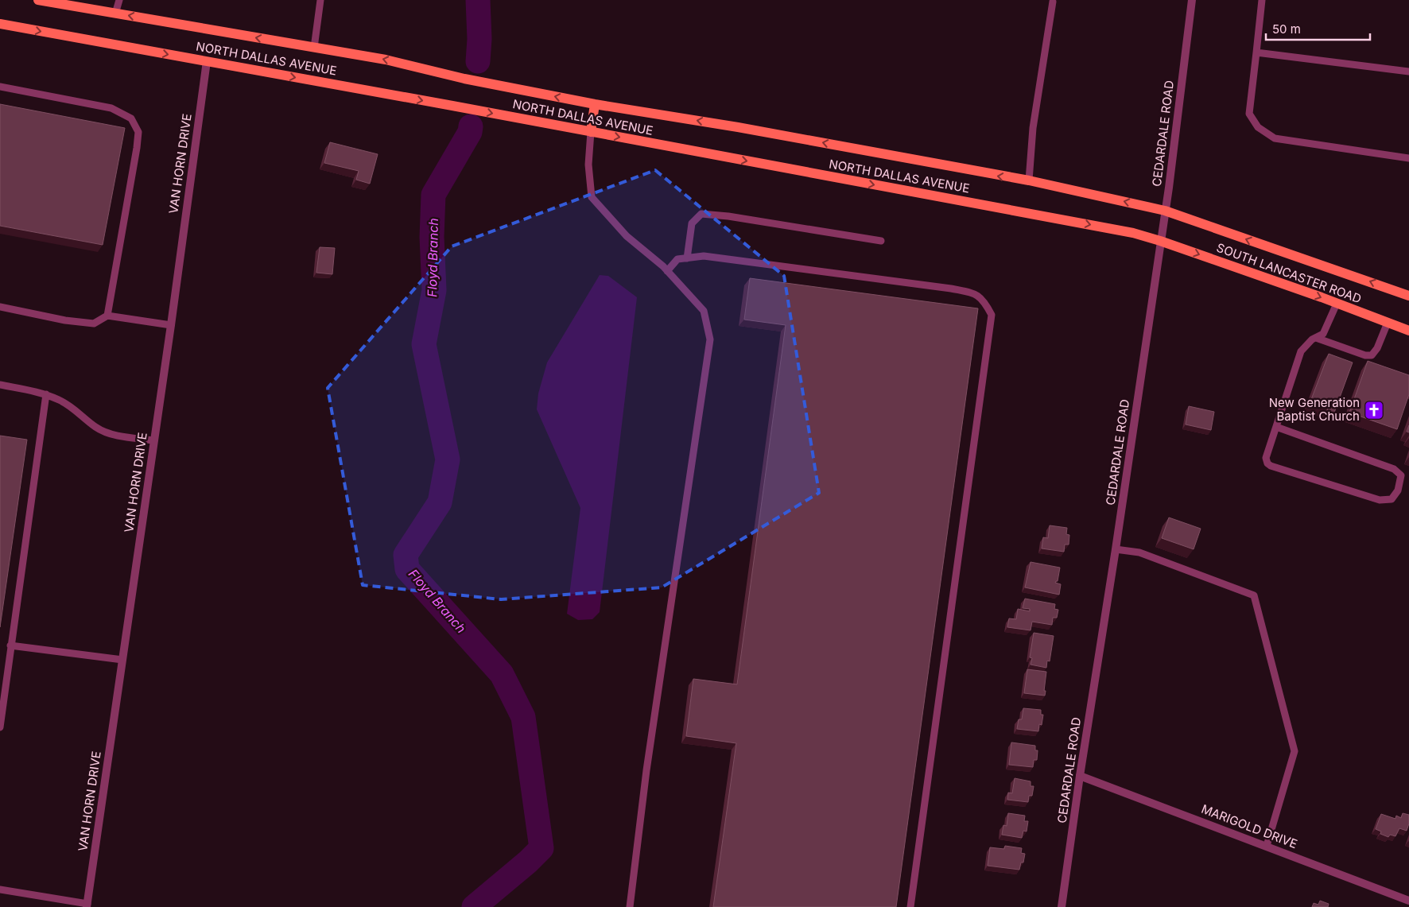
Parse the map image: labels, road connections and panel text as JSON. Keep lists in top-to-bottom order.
{
  "streets": {
    "main road": ["NORTH DALLAS AVENUE", "SOUTH LANCASTER ROAD"],
    "street": ["CEDARDALE ROAD", "VAN HORN DRIVE", "MARIGOLD DRIVE"]
  },
  "crossings": [
    ["NORTH DALLAS AVENUE", "CEDARDALE ROAD"],
    ["NORTH DALLAS AVENUE", "VAN HORN DRIVE"],
    ["NORTH DALLAS AVENUE", "SOUTH LANCASTER ROAD"],
    ["CEDARDALE ROAD", "SOUTH LANCASTER ROAD"],
    ["CEDARDALE ROAD", "MARIGOLD DRIVE"]
  ],
  "water": ["Floyd Branch"],
  "places": {
    "church": ["New Generation Baptist Church"]
  },
  "scale_bar": "50 m"
}
